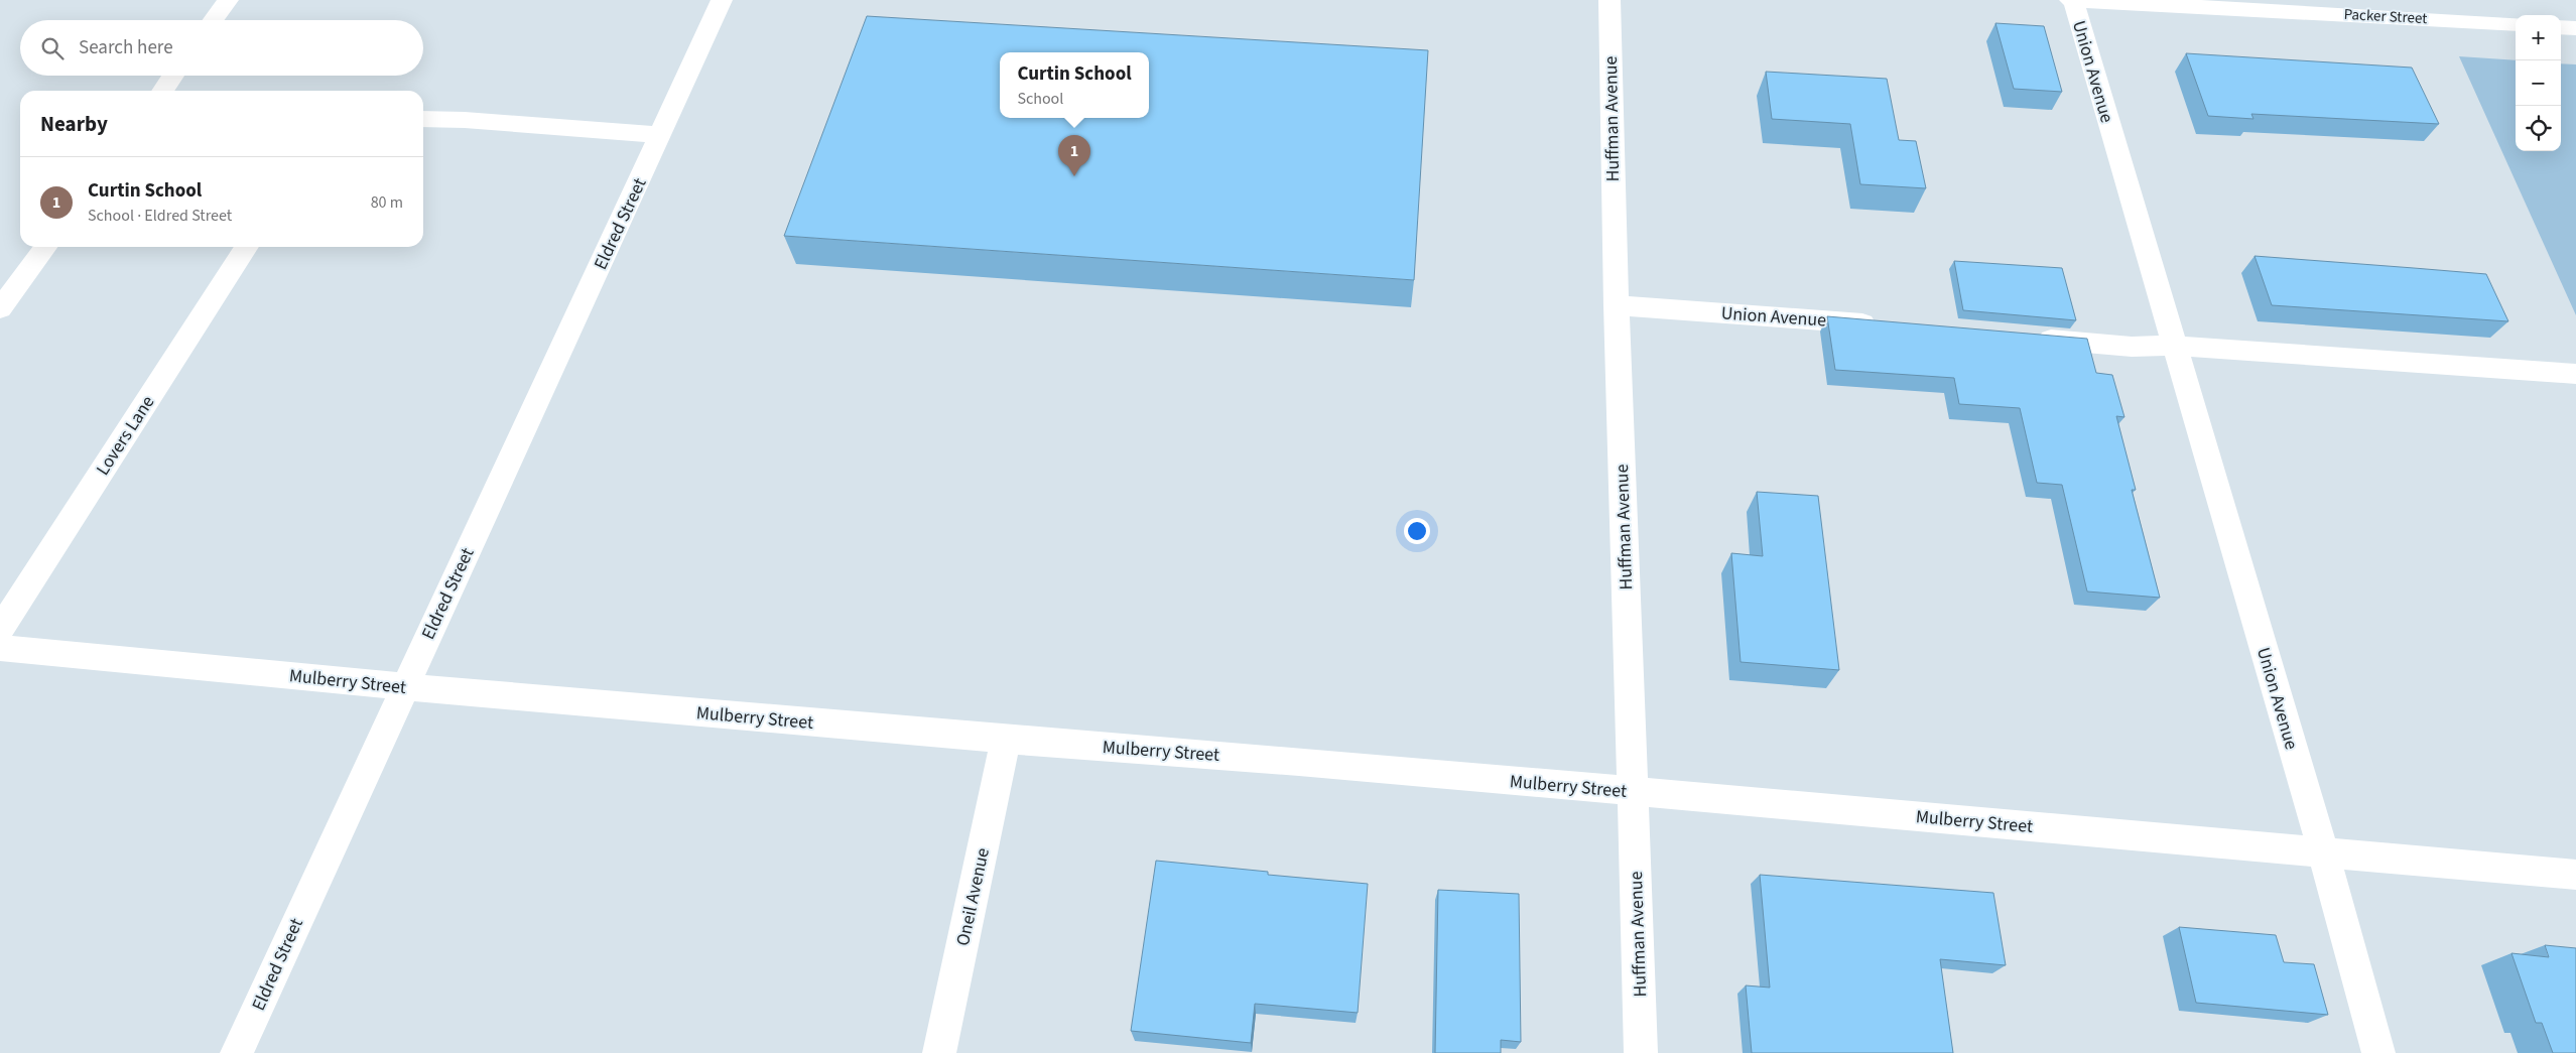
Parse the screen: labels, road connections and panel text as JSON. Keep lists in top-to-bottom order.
{
  "streets": {
    "street": [
      "Packer Street",
      "Union Avenue",
      "Huffman Avenue",
      "Eldred Street",
      "Lovers Lane",
      "Mulberry Street",
      "Oneil Avenue"
    ]
  },
  "crossings": [
    ["Packer Street", "Union Avenue"],
    ["Union Avenue", "Huffman Avenue"],
    ["Union Avenue", "Mulberry Street"],
    ["Huffman Avenue", "Mulberry Street"],
    ["Eldred Street", "Mulberry Street"],
    ["Mulberry Street", "Oneil Avenue"]
  ],
  "page": {
    "map_buttons": ["+", "−"],
    "search": "Search here",
    "popup": ["Curtin School", "School"],
    "heading": "Nearby",
    "pins": "1",
    "list": [
      {
        "mark": "1",
        "name": "Curtin School",
        "note": "School · Eldred Street",
        "value": "80 m"
      }
    ]
  }
}
